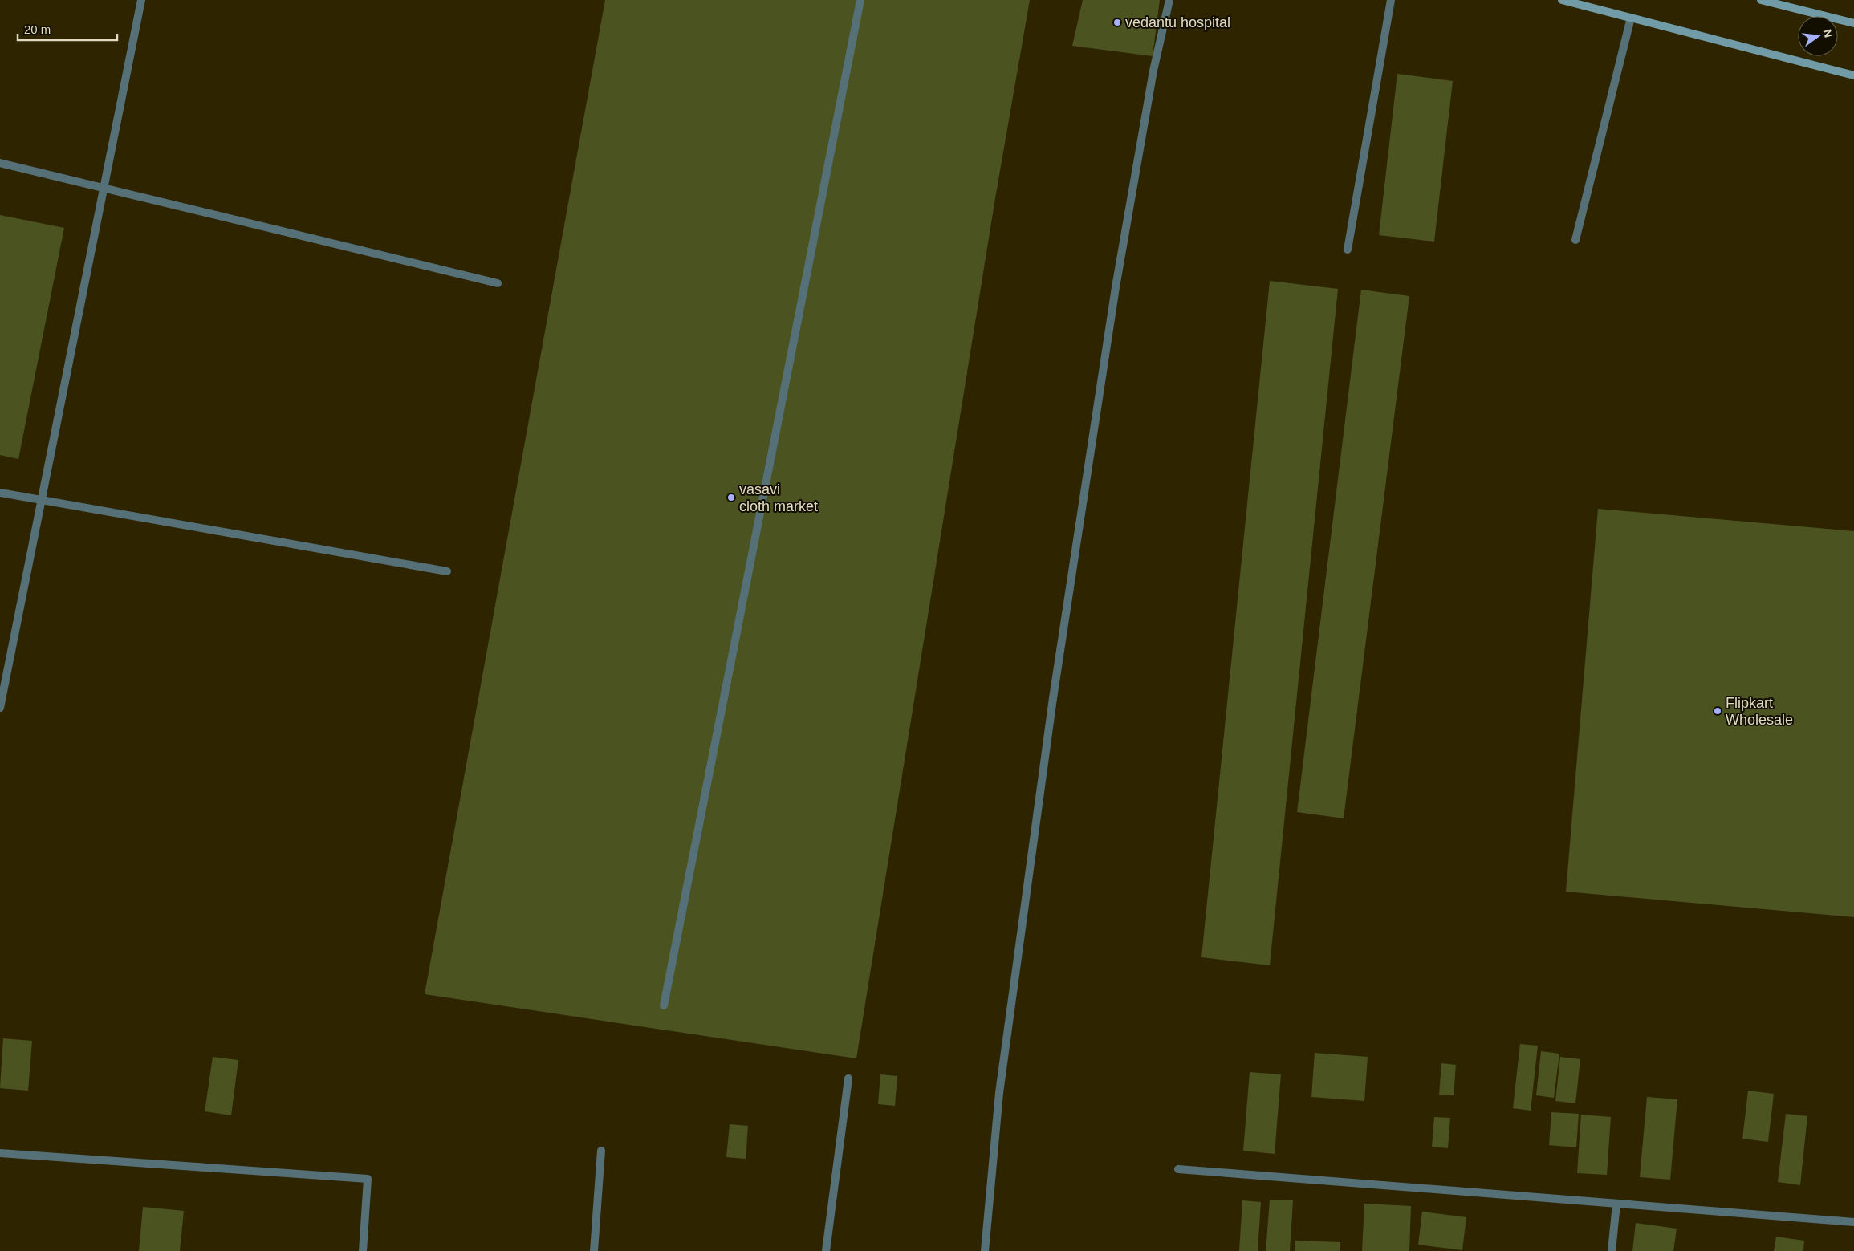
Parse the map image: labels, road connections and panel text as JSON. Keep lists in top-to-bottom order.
{
  "places": ["vedantu hospital", "vasavi cloth market", "Flipkart Wholesale"],
  "scale_bar": "20 m",
  "north": "right"
}
